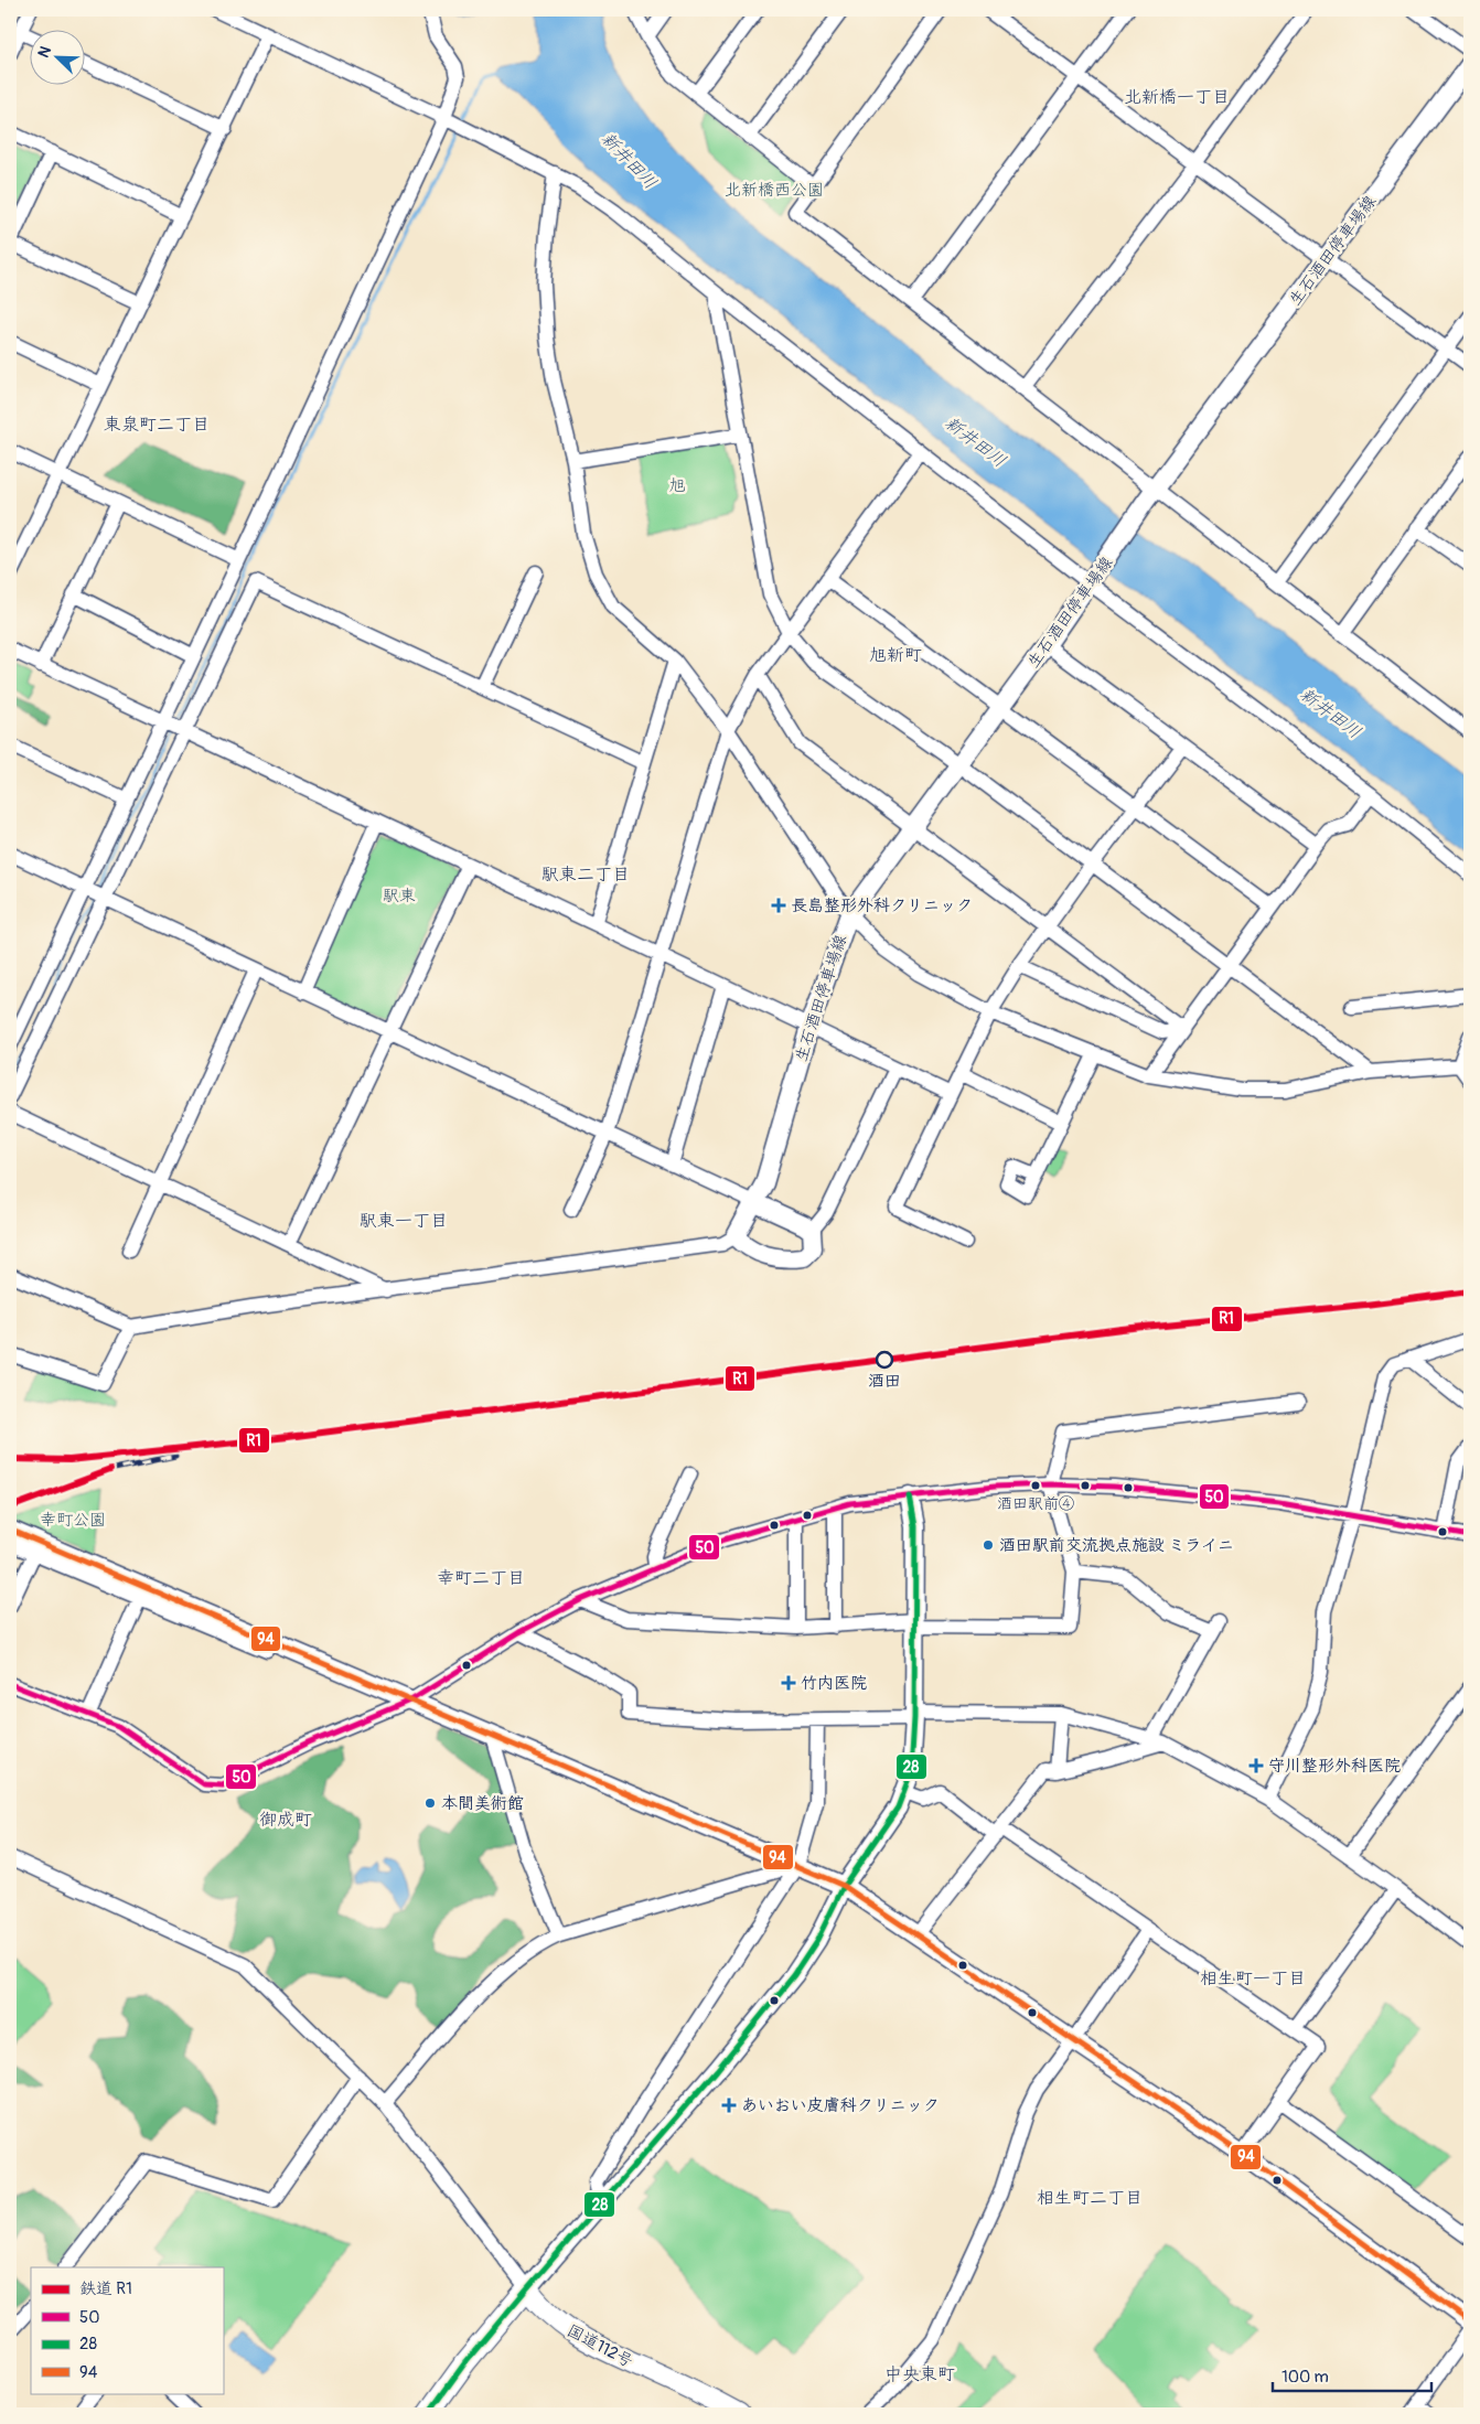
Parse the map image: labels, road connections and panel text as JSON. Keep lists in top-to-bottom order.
{
  "streets": {
    "highway": ["国道112号"],
    "main road": ["生石酒田停車場線"]
  },
  "districts": [
    "北新橋一丁目",
    "東泉町二丁目",
    "旭新町",
    "駅東二丁目",
    "駅東一丁目",
    "幸町二丁目",
    "御成町",
    "相生町一丁目",
    "相生町二丁目",
    "中央東町"
  ],
  "water": ["新井田川"],
  "parks": [
    "北新橋西公園",
    "旭",
    "駅東",
    "幸町公園"
  ],
  "places": {
    "health": [
      "長島整形外科クリニック",
      "竹内医院",
      "守川整形外科医院",
      "あいおい皮膚科クリニック"
    ],
    "other": [
      "酒田",
      "酒田駅前④",
      "酒田駅前交流拠点施設 ミライニ",
      "本間美術館"
    ]
  },
  "lines": [
    "rail line R1",
    "transit line 50",
    "transit line 28",
    "transit line 94"
  ],
  "legend": [
    "鉄道 R1",
    "50",
    "28",
    "94"
  ],
  "scale_bar": "100 m",
  "north": "top left"
}
